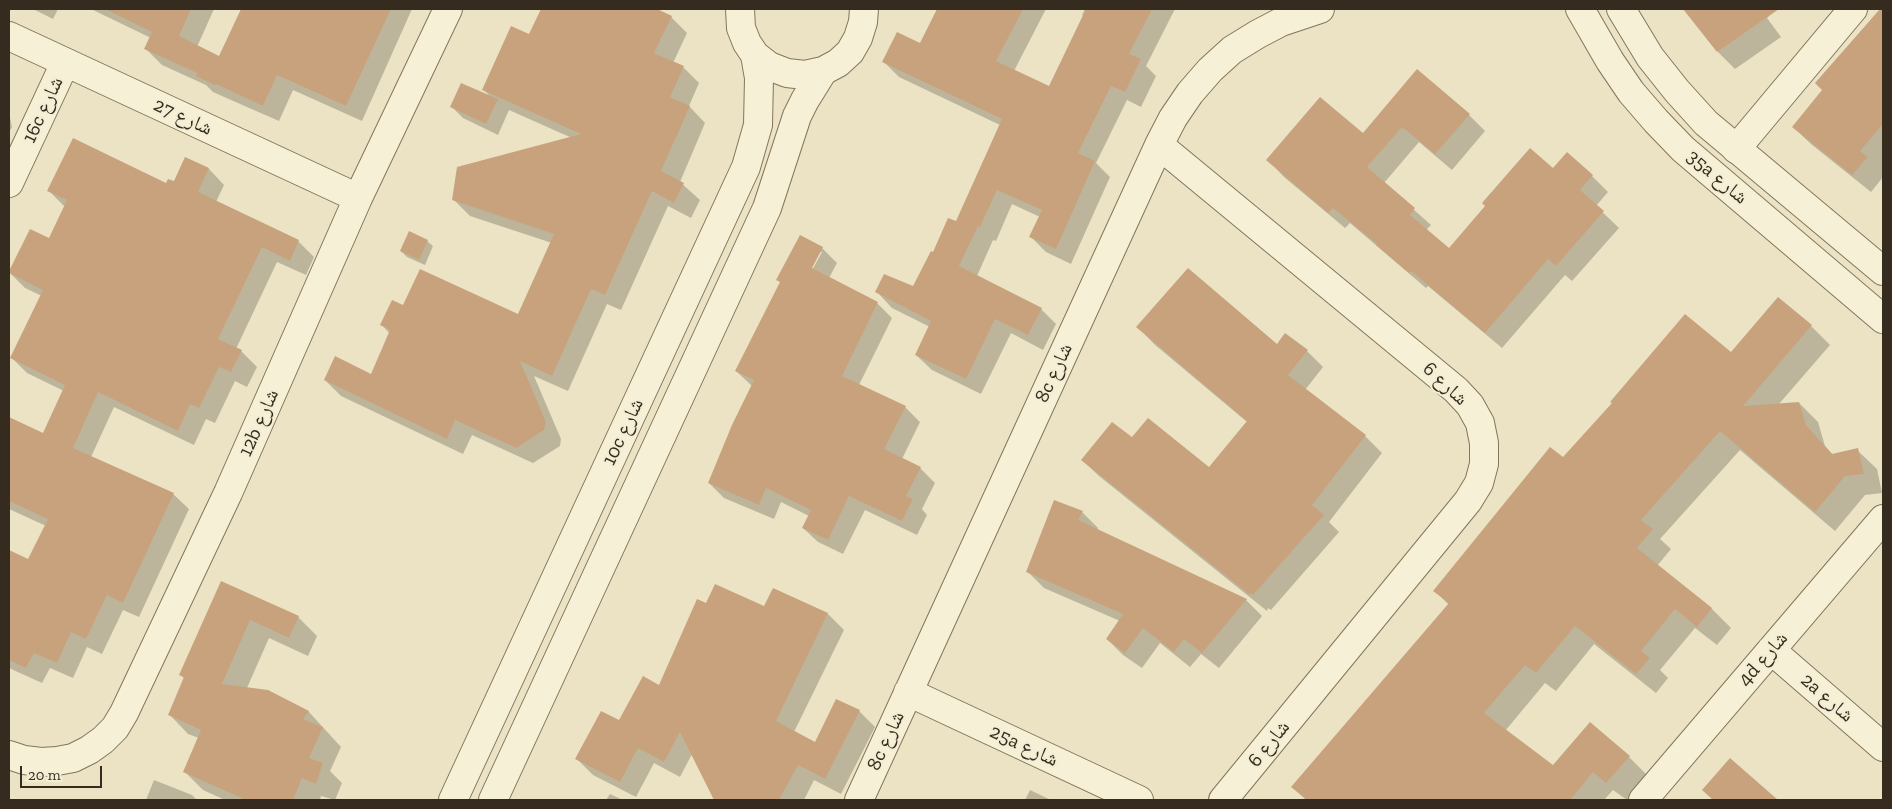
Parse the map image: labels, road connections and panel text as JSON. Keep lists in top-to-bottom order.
{
  "streets": {
    "street": [
      "16c شارع",
      "شارع 27",
      "35a شارع",
      "8c شارع",
      "شارع 6",
      "12b شارع",
      "10c شارع",
      "4d شارع",
      "2a شارع",
      "25a شارع"
    ]
  },
  "crossings": [
    ["16c شارع", "شارع 27"],
    ["شارع 27", "12b شارع"],
    ["8c شارع", "شارع 6"],
    ["8c شارع", "25a شارع"],
    ["4d شارع", "2a شارع"]
  ],
  "scale_bar": "20 m"
}
